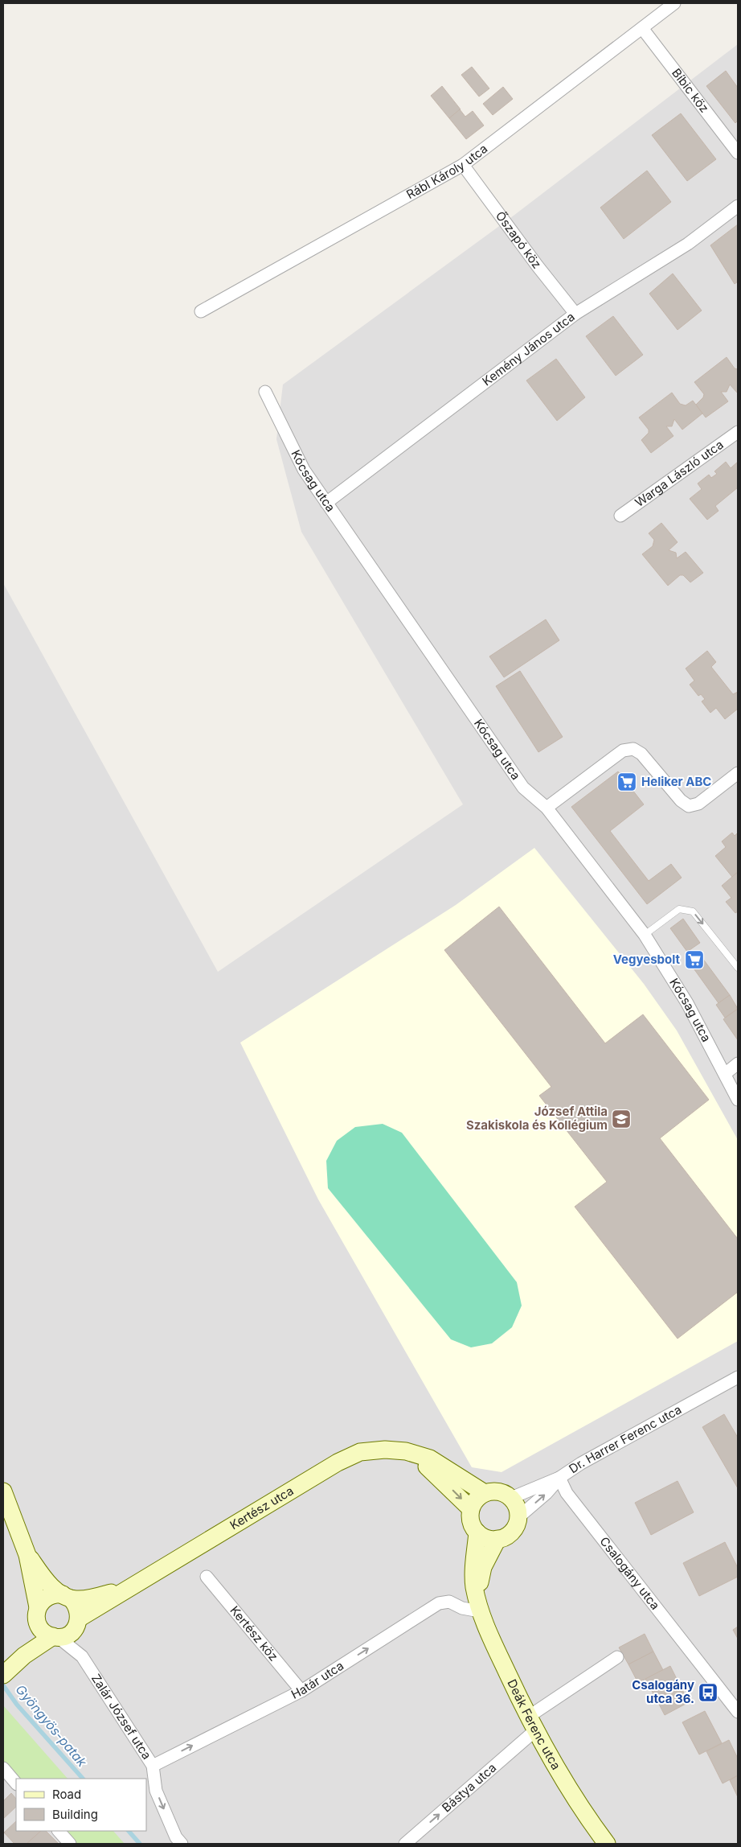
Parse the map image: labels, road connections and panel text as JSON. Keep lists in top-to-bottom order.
{
  "streets": {
    "street": [
      "Bíbic köz",
      "Rábl Károly utca",
      "Őszapó köz",
      "Kemény János utca",
      "Warga László utca",
      "Kócsag utca",
      "Dr. Harrer Ferenc utca",
      "Kertész utca",
      "Csalogány utca",
      "Kertész köz",
      "Határ utca",
      "Zalár József utca",
      "Deák Ferenc utca",
      "Bástya utca"
    ]
  },
  "crossings": [
    ["Bíbic köz", "Rábl Károly utca"],
    ["Rábl Károly utca", "Őszapó köz"],
    ["Őszapó köz", "Kemény János utca"],
    ["Kemény János utca", "Kócsag utca"],
    ["Dr. Harrer Ferenc utca", "Kertész utca"],
    ["Dr. Harrer Ferenc utca", "Csalogány utca"],
    ["Kertész köz", "Határ utca"],
    ["Határ utca", "Zalár József utca"],
    ["Határ utca", "Deák Ferenc utca"],
    ["Deák Ferenc utca", "Bástya utca"]
  ],
  "one_way": ["Határ utca", "Zalár József utca", "Bástya utca"],
  "water": ["Gyöngyös-patak"],
  "places": {
    "supermarket": ["Heliker ABC", "Vegyesbolt"],
    "school or university": ["József Attila Szakiskola és Kollégium"],
    "bus stop": ["Csalogány utca 36."]
  },
  "legend": ["Road", "Building"]
}
